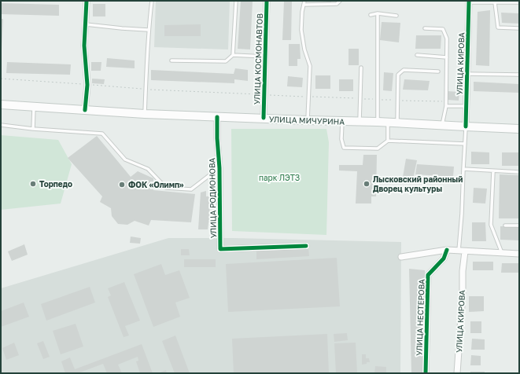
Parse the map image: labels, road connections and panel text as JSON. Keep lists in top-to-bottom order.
{
  "streets": {
    "main road": ["УЛИЦА МИЧУРИНА"],
    "street": [
      "УЛИЦА КОСМОНАВТОВ",
      "УЛИЦА КИРОВА",
      "УЛИЦА РОДИОНОВА",
      "УЛИЦА НЕСТЕРОВА"
    ]
  },
  "crossings": [
    ["УЛИЦА КОСМОНАВТОВ", "УЛИЦА МИЧУРИНА"],
    ["УЛИЦА КИРОВА", "УЛИЦА МИЧУРИНА"],
    ["УЛИЦА МИЧУРИНА", "УЛИЦА РОДИОНОВА"]
  ],
  "parks": ["парк ЛЭТЗ"],
  "places": ["Торпедо", "Лысковский районный Дворец культуры", "ФОК «Олимп»"]
}
